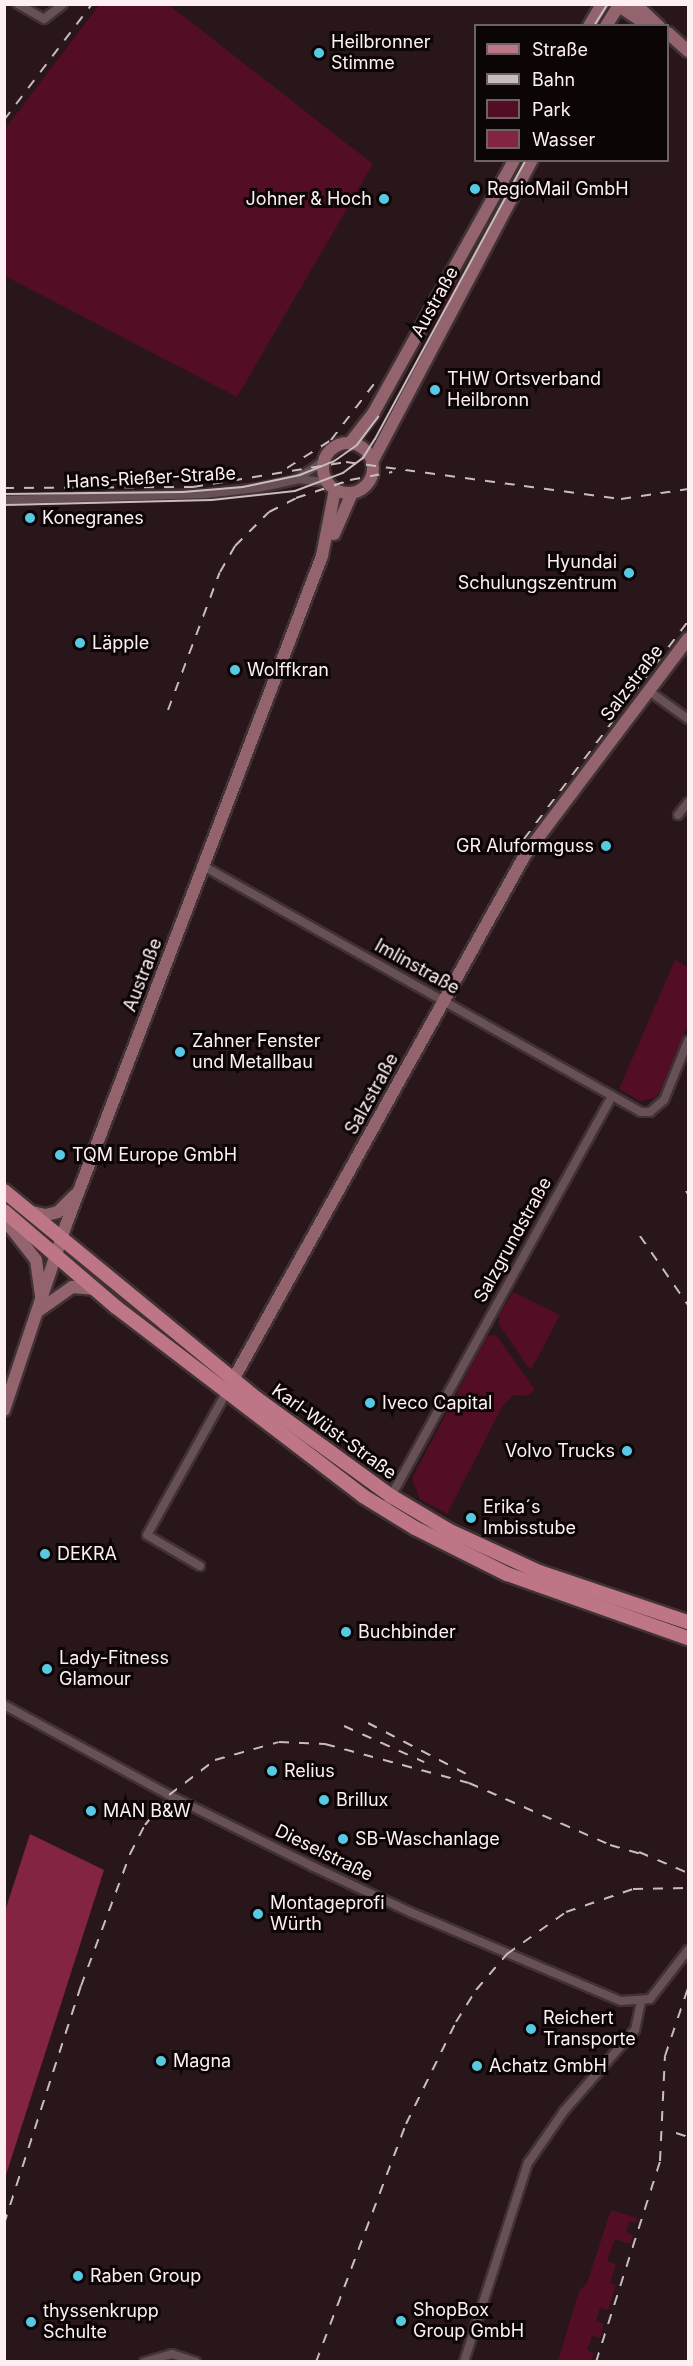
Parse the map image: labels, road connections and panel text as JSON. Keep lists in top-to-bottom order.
{
  "streets": {
    "main road": ["Austraße", "Salzstraße", "Karl-Wüst-Straße"],
    "street": [
      "Hans-Rießer-Straße",
      "Imlinstraße",
      "Salzgrundstraße",
      "Dieselstraße"
    ]
  },
  "crossings": [
    ["Austraße", "Hans-Rießer-Straße"],
    ["Austraße", "Imlinstraße"],
    ["Austraße", "Karl-Wüst-Straße"],
    ["Salzstraße", "Imlinstraße"],
    ["Salzstraße", "Karl-Wüst-Straße"],
    ["Imlinstraße", "Salzgrundstraße"],
    ["Salzgrundstraße", "Karl-Wüst-Straße"]
  ],
  "places": [
    "Heilbronner Stimme",
    "RegioMail GmbH",
    "Johner & Hoch",
    "THW Ortsverband Heilbronn",
    "Konegranes",
    "Hyundai Schulungszentrum",
    "Läpple",
    "Wolffkran",
    "GR Aluformguss",
    "Zahner Fenster und Metallbau",
    "TQM Europe GmbH",
    "Iveco Capital",
    "Volvo Trucks",
    "Erika´s Imbisstube",
    "DEKRA",
    "Buchbinder",
    "Lady-Fitness Glamour",
    "Relius",
    "Brillux",
    "MAN B&W",
    "SB-Waschanlage",
    "Montageprofi Würth",
    "Reichert Transporte",
    "Magna",
    "Achatz GmbH",
    "Raben Group",
    "ShopBox Group GmbH",
    "thyssenkrupp Schulte"
  ],
  "legend": [
    "Straße",
    "Bahn",
    "Park",
    "Wasser"
  ]
}
